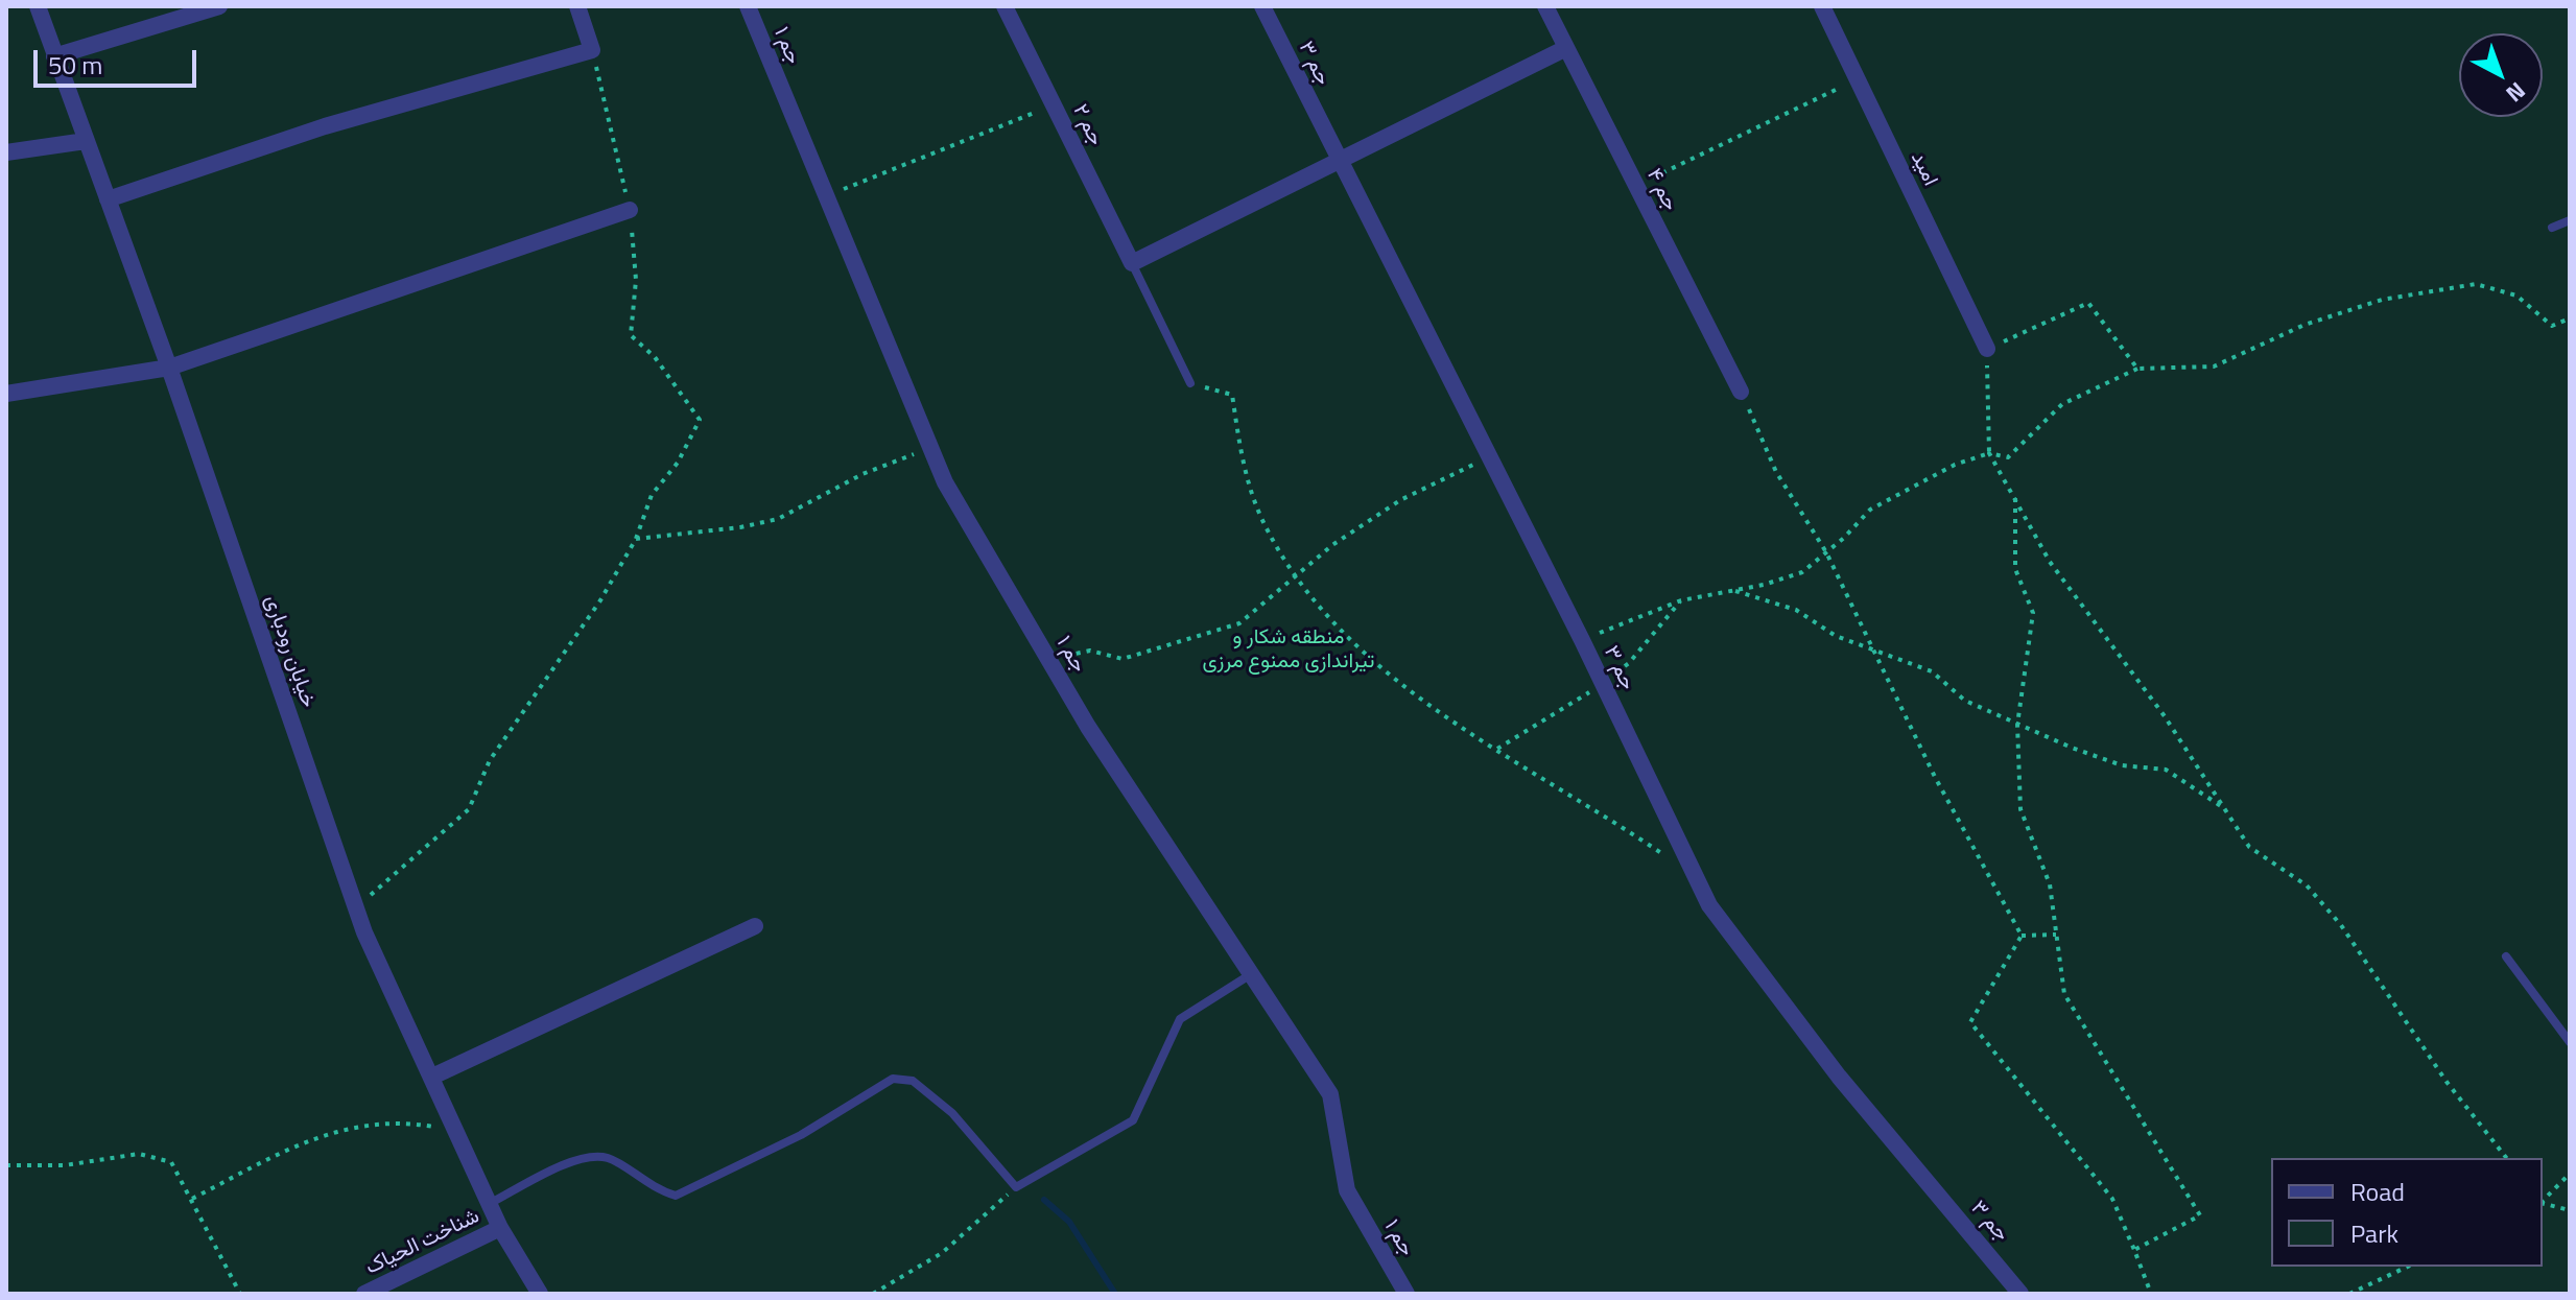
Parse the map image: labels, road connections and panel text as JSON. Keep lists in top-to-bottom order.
{
  "streets": {
    "street": [
      "جم ۱",
      "جم ۳",
      "جم ۲",
      "امید",
      "جم ۴",
      "خیابان رودباری",
      "شناخت الحیاک"
    ]
  },
  "crossings": [
    ["خیابان رودباری", "شناخت الحیاک"]
  ],
  "parks": ["منطقه شکار و تیراندازی ممنوع مرزی"],
  "legend": ["Road", "Park"],
  "scale_bar": "50 m",
  "north": "bottom right"
}
